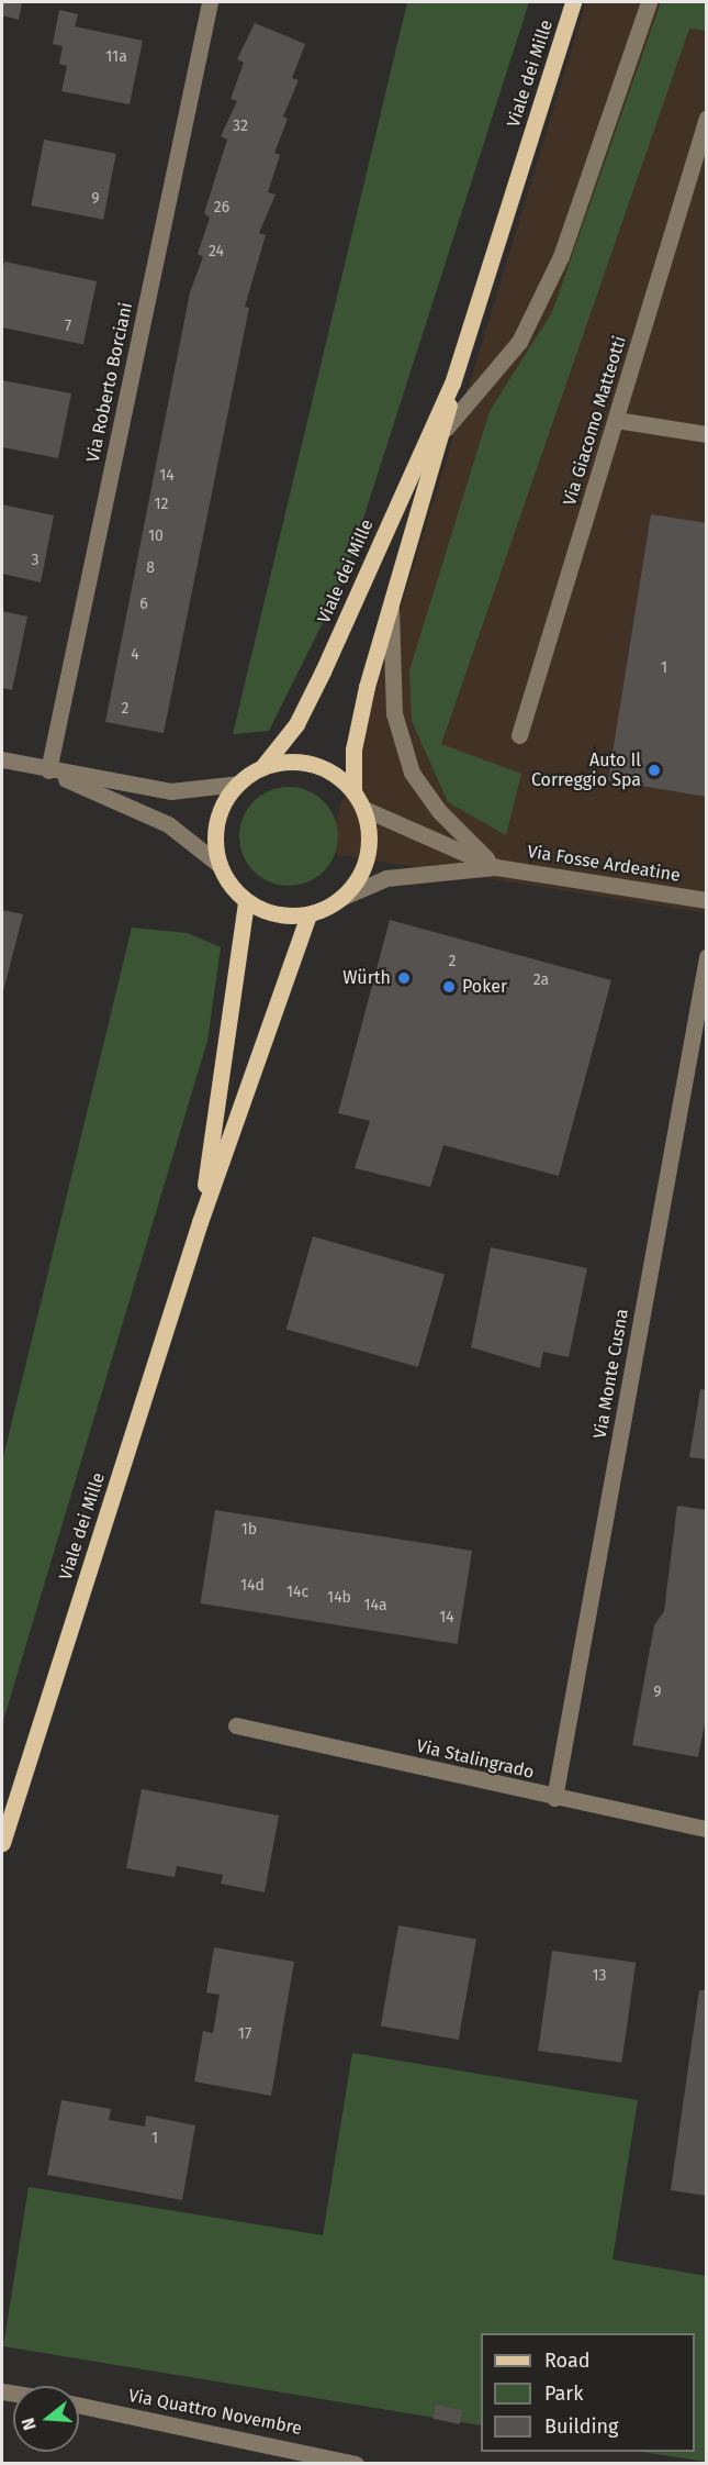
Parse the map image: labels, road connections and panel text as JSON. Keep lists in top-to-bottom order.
{
  "streets": {
    "main road": ["Viale dei Mille"],
    "street": [
      "Via Roberto Borciani",
      "Via Giacomo Matteotti",
      "Via Fosse Ardeatine",
      "Via Monte Cusna",
      "Via Stalingrado",
      "Via Quattro Novembre"
    ]
  },
  "crossings": [
    ["Viale dei Mille", "Via Fosse Ardeatine"],
    ["Via Monte Cusna", "Via Stalingrado"]
  ],
  "places": ["Auto Il Correggio Spa", "Würth", "Poker"],
  "house_numbers": [
    "11a",
    "32",
    "9",
    "26",
    "24",
    "7",
    "14",
    "12",
    "10",
    "3",
    "8",
    "6",
    "4",
    "1",
    "2",
    "2",
    "2a",
    "1b",
    "14d",
    "14c",
    "14b",
    "14a",
    "14",
    "9",
    "13",
    "17",
    "1"
  ],
  "legend": ["Road", "Park", "Building"],
  "north": "left"
}
